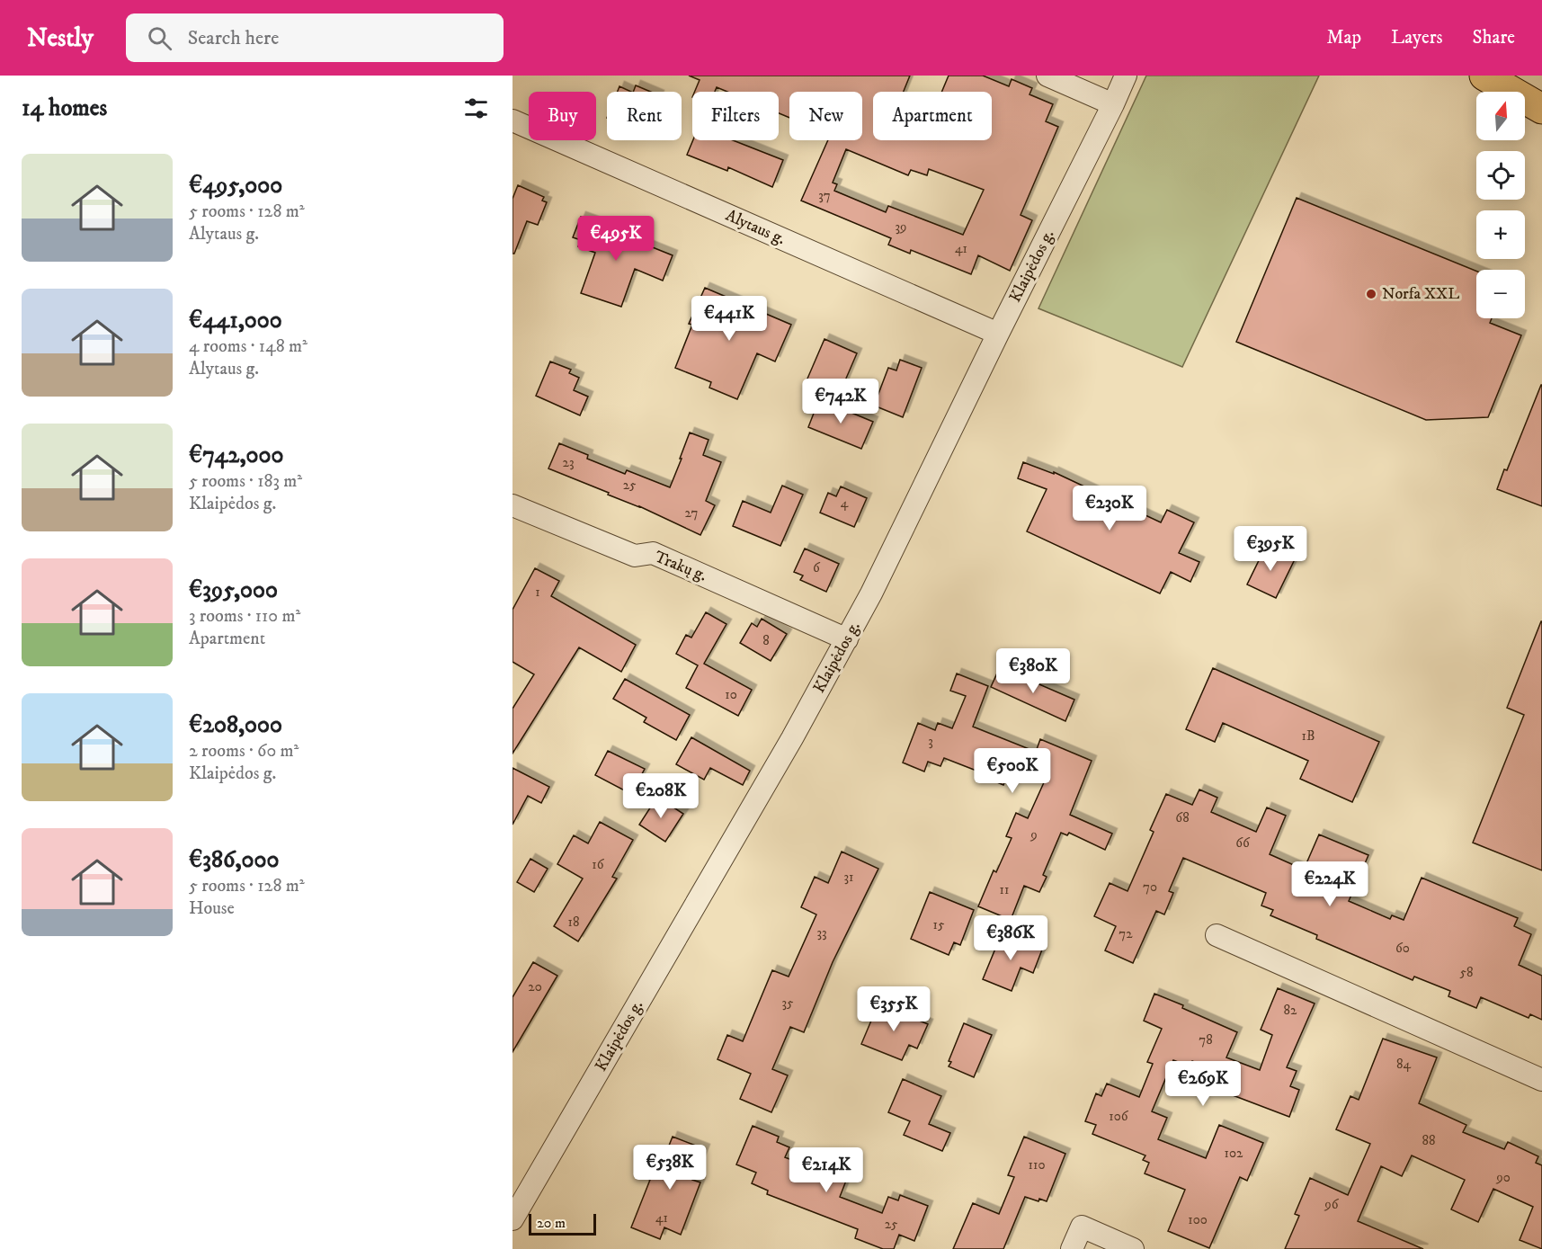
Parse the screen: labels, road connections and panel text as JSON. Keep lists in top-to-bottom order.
{
  "streets": {
    "street": ["Alytaus g.", "Klaipėdos g.", "Trakų g."]
  },
  "crossings": [
    ["Alytaus g.", "Klaipėdos g."],
    ["Klaipėdos g.", "Trakų g."]
  ],
  "places": ["Norfa XXL"],
  "house_numbers": [
    "37",
    "39",
    "41",
    "23",
    "25",
    "4",
    "27",
    "6",
    "1",
    "8",
    "10",
    "1B",
    "3",
    "68",
    "9",
    "66",
    "16",
    "31",
    "70",
    "11",
    "18",
    "15",
    "33",
    "72",
    "60",
    "58",
    "20",
    "35",
    "82",
    "78",
    "84",
    "106",
    "88",
    "102",
    "110",
    "90",
    "96",
    "41",
    "100",
    "25"
  ],
  "scale_bar": "20 m",
  "north": "top",
  "page": {
    "header": "Nestly",
    "search": "Search here",
    "nav": ["Map", "Layers", "Share"],
    "heading": "14 homes",
    "map_buttons": ["+", "−"],
    "chip": [
      "Buy",
      "Rent",
      "Filters",
      "New",
      "Apartment"
    ],
    "list": [
      {
        "name": "€495,000",
        "note": "5 rooms · 128 m² · Alytaus g."
      },
      {
        "name": "€441,000",
        "note": "4 rooms · 148 m² · Alytaus g."
      },
      {
        "name": "€742,000",
        "note": "5 rooms · 183 m² · Klaipėdos g."
      },
      {
        "name": "€395,000",
        "note": "3 rooms · 110 m² · Apartment"
      },
      {
        "name": "€208,000",
        "note": "2 rooms · 60 m² · Klaipėdos g."
      },
      {
        "name": "€386,000",
        "note": "5 rooms · 128 m² · House"
      }
    ],
    "price": [
      "€495K",
      "€441K",
      "€742K",
      "€230K",
      "€395K",
      "€380K",
      "€500K",
      "€208K",
      "€224K",
      "€386K",
      "€355K",
      "€269K",
      "€538K",
      "€214K"
    ],
    "scale": "20 m"
  }
}
